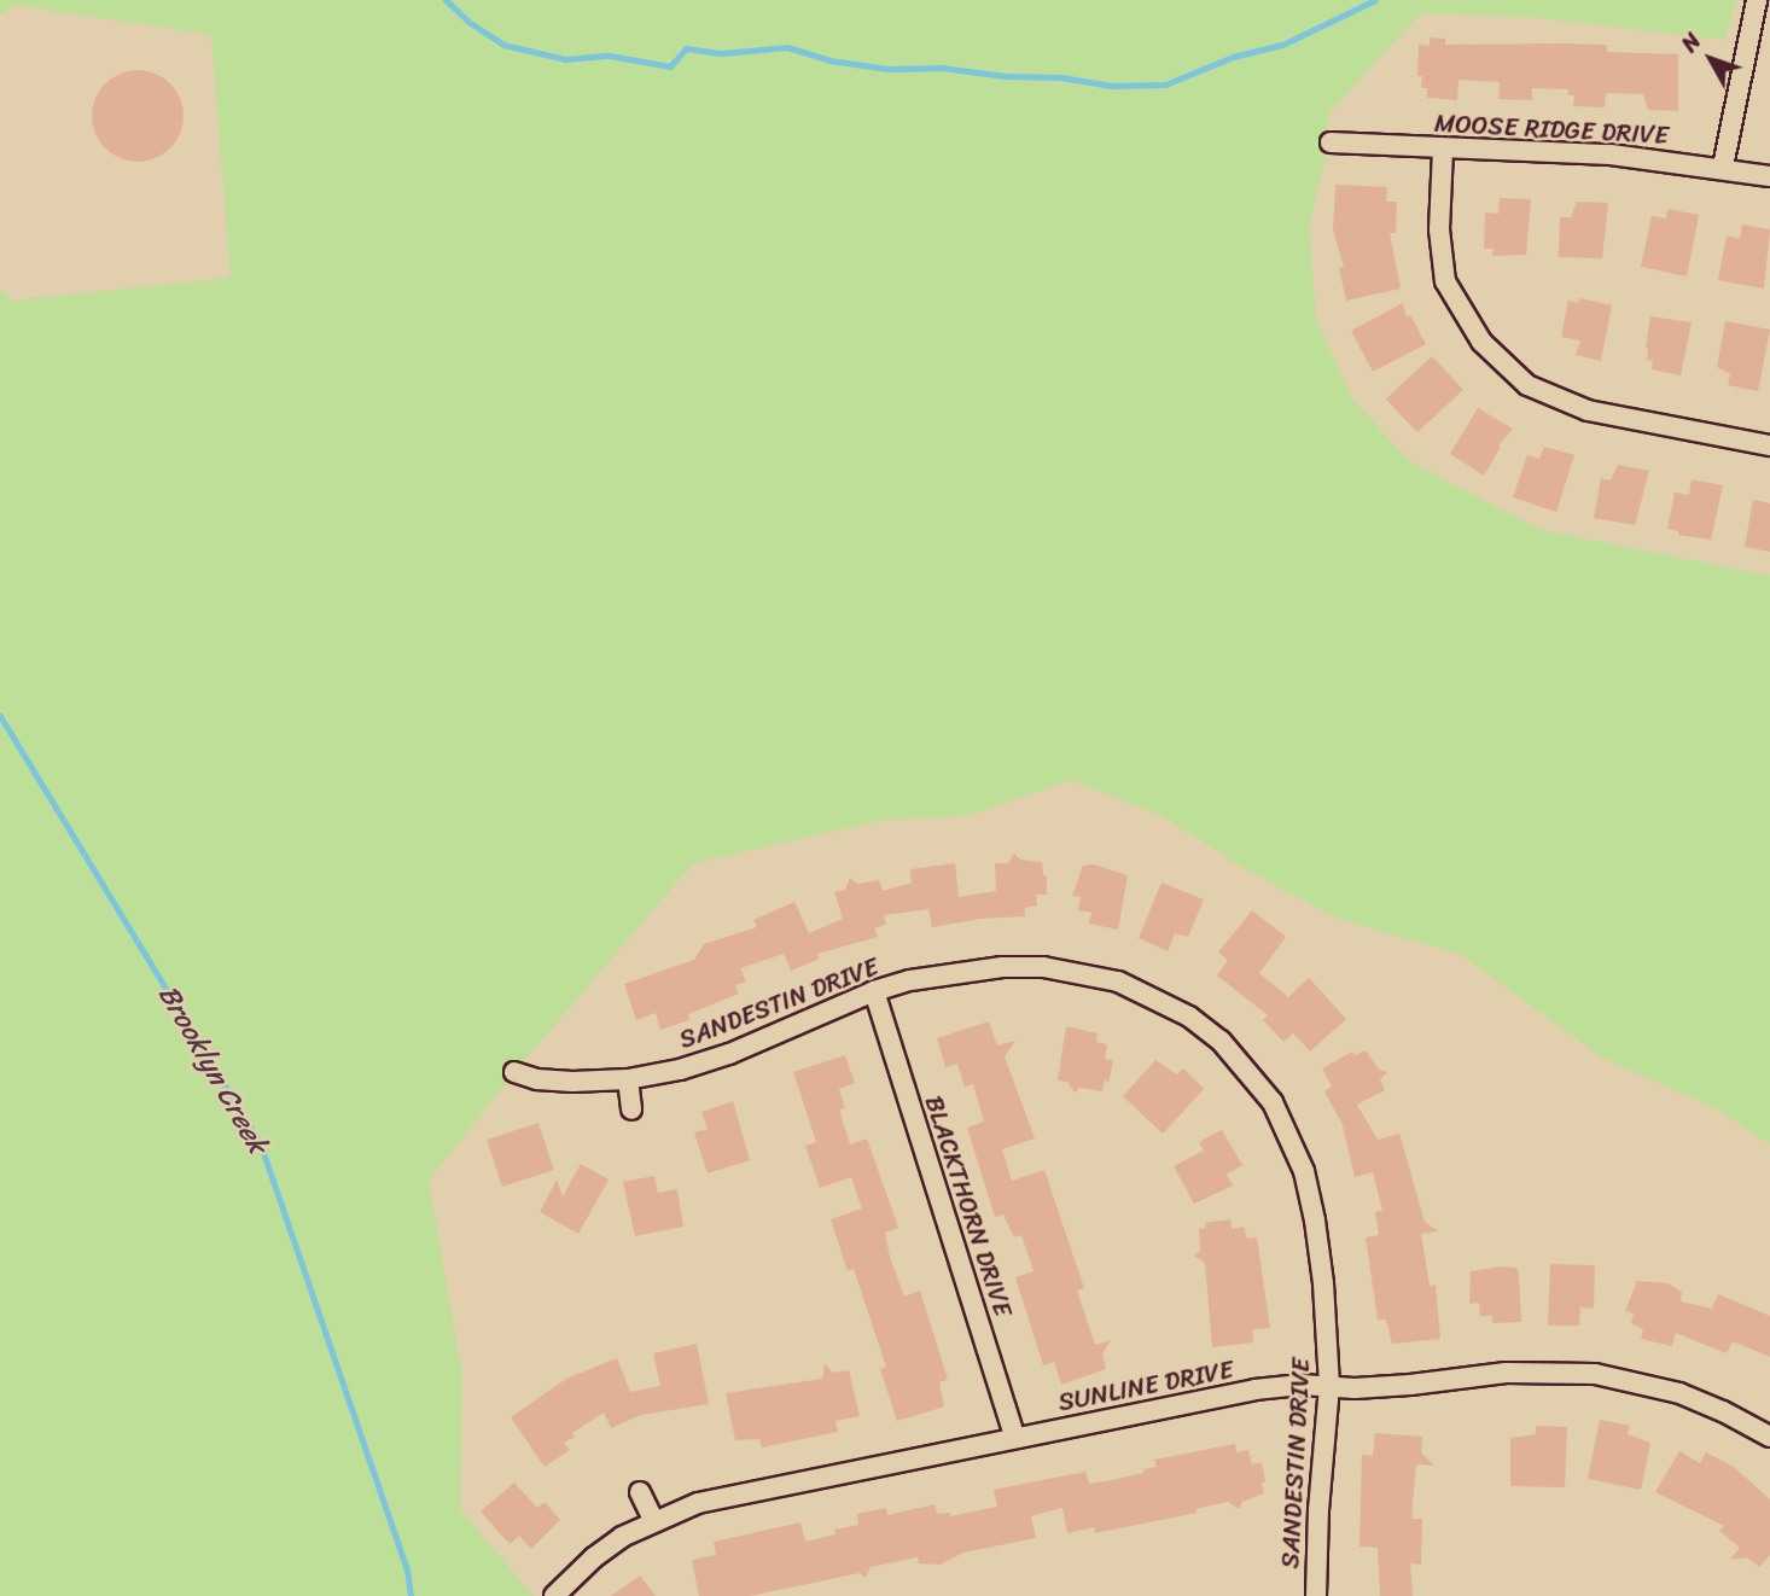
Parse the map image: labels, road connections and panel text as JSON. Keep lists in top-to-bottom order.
{
  "streets": {
    "street": [
      "MOOSE RIDGE DRIVE",
      "SANDESTIN DRIVE",
      "BLACKTHORN DRIVE",
      "SUNLINE DRIVE"
    ]
  },
  "crossings": [
    ["SANDESTIN DRIVE", "BLACKTHORN DRIVE"],
    ["SANDESTIN DRIVE", "SUNLINE DRIVE"],
    ["BLACKTHORN DRIVE", "SUNLINE DRIVE"]
  ],
  "water": ["Brooklyn Creek"],
  "north": "top left"
}
